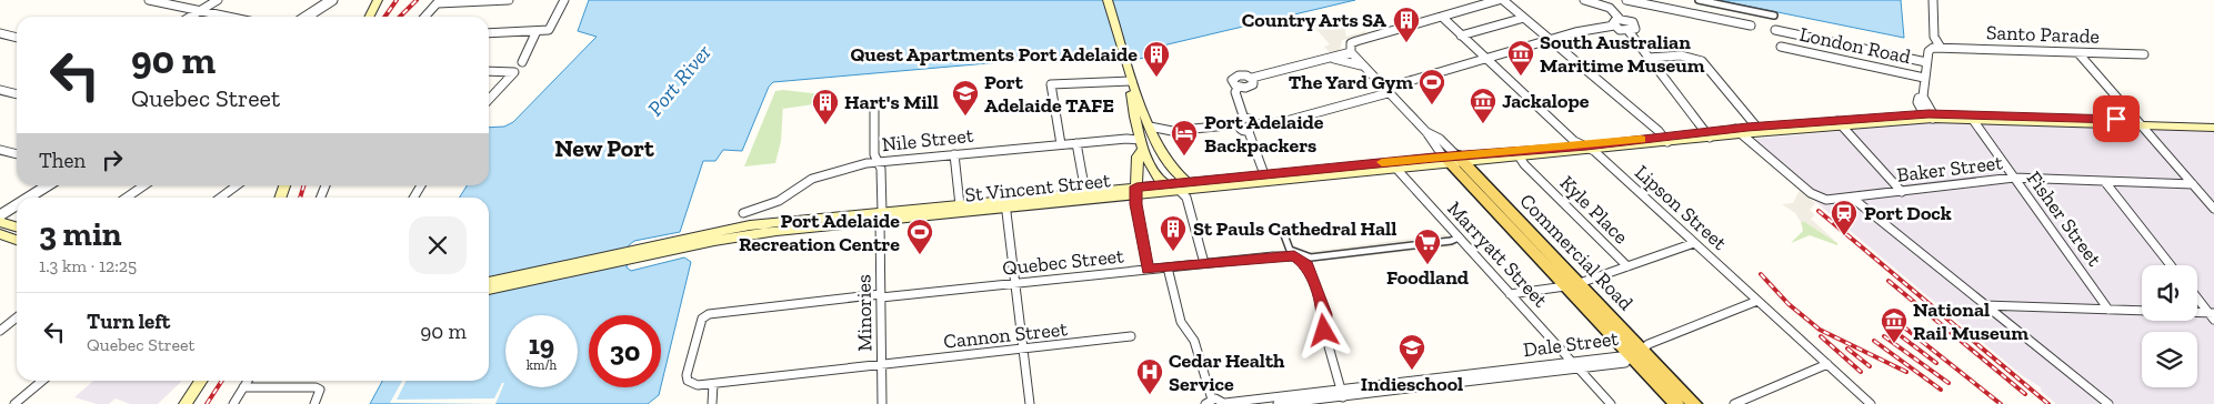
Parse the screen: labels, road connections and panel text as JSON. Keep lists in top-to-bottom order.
{
  "streets": {
    "main road": ["St Vincent Street", "Commercial Road"],
    "street": [
      "Santo Parade",
      "London Road",
      "Nile Street",
      "Baker Street",
      "Lipson Street",
      "Kyle Place",
      "Fisher Street",
      "Marryatt Street",
      "Quebec Street",
      "Minories",
      "Cannon Street",
      "Dale Street"
    ]
  },
  "crossings": [
    ["Nile Street", "Minories"],
    ["Baker Street", "St Vincent Street"],
    ["Baker Street", "Fisher Street"],
    ["St Vincent Street", "Lipson Street"],
    ["St Vincent Street", "Kyle Place"],
    ["St Vincent Street", "Fisher Street"],
    ["St Vincent Street", "Commercial Road"],
    ["St Vincent Street", "Marryatt Street"],
    ["St Vincent Street", "Minories"],
    ["Commercial Road", "Dale Street"],
    ["Marryatt Street", "Dale Street"],
    ["Quebec Street", "Minories"],
    ["Quebec Street", "Cannon Street"],
    ["Quebec Street", "Dale Street"],
    ["Minories", "Cannon Street"]
  ],
  "districts": ["New Port"],
  "water": ["Port River"],
  "places": {
    "building": [
      "Country Arts SA",
      "Quest Apartments Port Adelaide",
      "Hart's Mill",
      "St Pauls Cathedral Hall"
    ],
    "museum": ["South Australian Maritime Museum", "Jackalope", "National Rail Museum"],
    "sports": ["The Yard Gym", "Port Adelaide Recreation Centre"],
    "school or university": ["Port Adelaide TAFE", "Indieschool"],
    "hotel": ["Port Adelaide Backpackers"],
    "station": ["Port Dock"],
    "supermarket": ["Foodland"],
    "hospital": ["Cedar Health Service"]
  },
  "page": {
    "turn": ["90 m", "Quebec Street"],
    "then": "Then",
    "heading": ["3 min", "1.3 km · 12:25"],
    "list": [
      {
        "name": "Turn left",
        "note": "Quebec Street",
        "value": "90 m"
      }
    ],
    "speed": "19 km/h",
    "limit": "30"
  }
}
